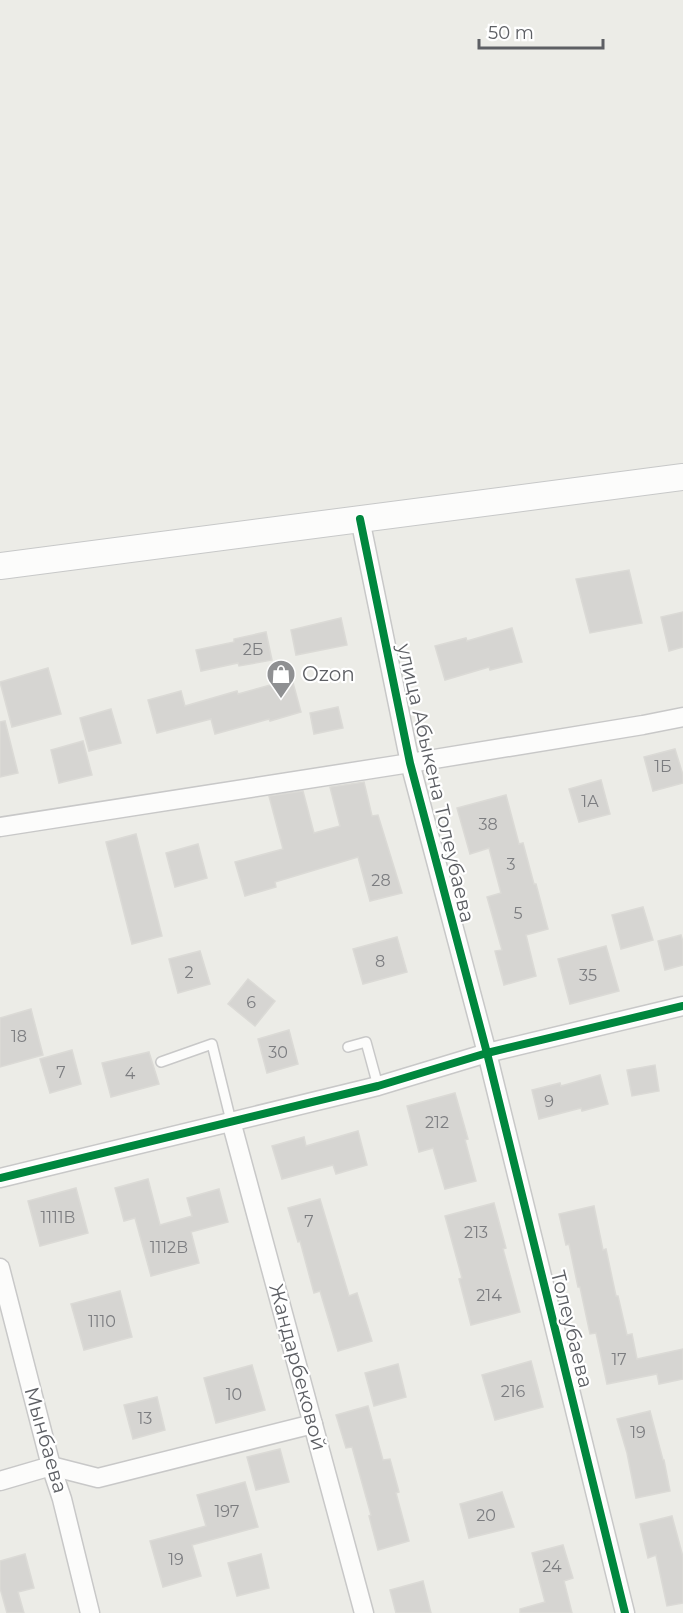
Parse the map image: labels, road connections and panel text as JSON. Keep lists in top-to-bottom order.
{
  "streets": {
    "street": [
      "улица Абыкена Толеубаева",
      "Толеубаева",
      "Жандарбековой",
      "Мынбаева"
    ]
  },
  "crossings": [
    ["улица Абыкена Толеубаева", "Толеубаева"]
  ],
  "places": {
    "shop": ["Ozon"]
  },
  "house_numbers": [
    "2Б",
    "1Б",
    "1А",
    "38",
    "3",
    "28",
    "5",
    "8",
    "2",
    "35",
    "6",
    "18",
    "30",
    "7",
    "4",
    "9",
    "212",
    "1111В",
    "7",
    "213",
    "1112В",
    "214",
    "1110",
    "17",
    "216",
    "10",
    "13",
    "19",
    "197",
    "20",
    "19",
    "24"
  ],
  "scale_bar": "50 m"
}
